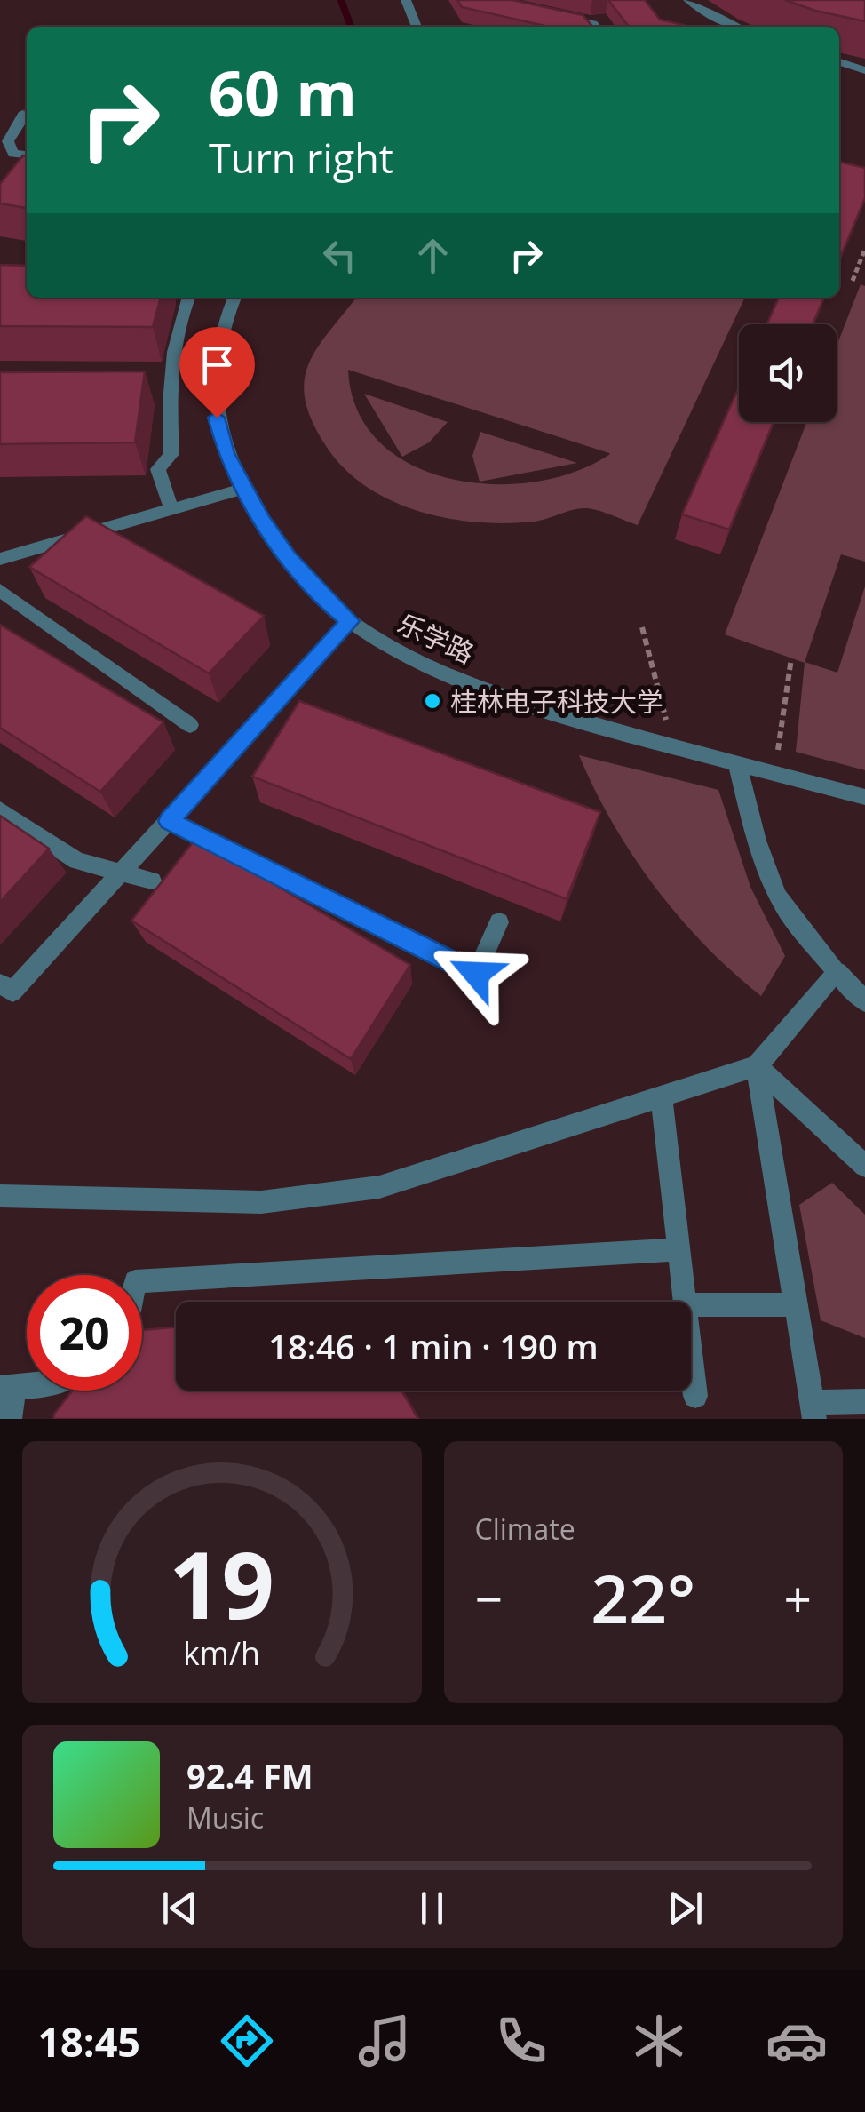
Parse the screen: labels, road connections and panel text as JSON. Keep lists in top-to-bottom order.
{
  "streets": {
    "street": ["乐学路"]
  },
  "places": ["桂林电子科技大学"],
  "page": {
    "turn": ["60 m", "Turn right"],
    "limit": "20",
    "trip": "18:46 · 1 min · 190 m",
    "tile": "Climate",
    "heat": ["−", "22°", "+"],
    "song": ["92.4 FM", "Music"],
    "tabs": "18:45",
    "gauge": ["19", "km/h"]
  }
}
